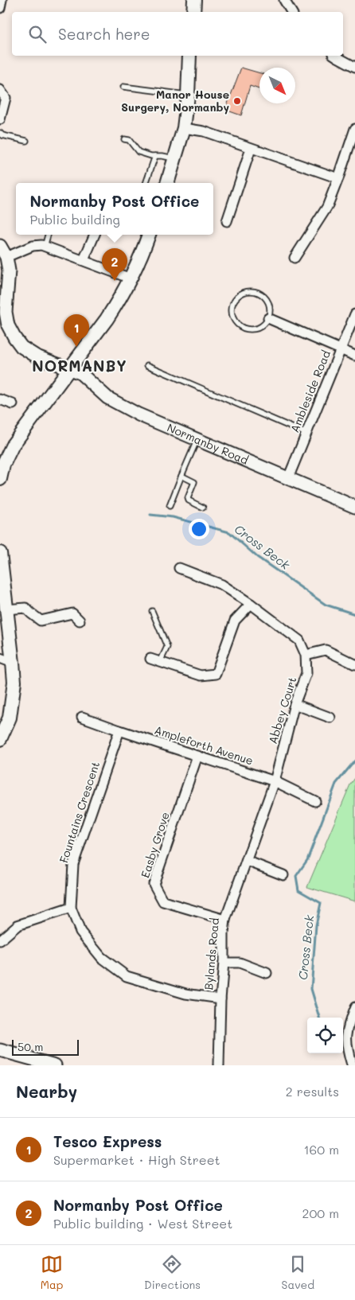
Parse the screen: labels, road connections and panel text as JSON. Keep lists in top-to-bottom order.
{
  "streets": {
    "street": [
      "Ambleside Road",
      "Normanby Road",
      "Abbey Court",
      "Ampleforth Avenue",
      "Fountains Crescent",
      "Easby Grove",
      "Bylands Road"
    ]
  },
  "crossings": [
    ["Ambleside Road", "Normanby Road"],
    ["Abbey Court", "Ampleforth Avenue"],
    ["Abbey Court", "Bylands Road"],
    ["Ampleforth Avenue", "Fountains Crescent"],
    ["Ampleforth Avenue", "Easby Grove"],
    ["Ampleforth Avenue", "Bylands Road"],
    ["Fountains Crescent", "Bylands Road"],
    ["Easby Grove", "Bylands Road"]
  ],
  "districts": ["NORMANBY"],
  "water": ["Cross Beck"],
  "places": ["Manor House Surgery, Normanby"],
  "scale_bar": "50 m",
  "north": "bottom right",
  "page": {
    "search": "Search here",
    "popup": ["Normanby Post Office", "Public building"],
    "pins": ["2", "1"],
    "scale": "50 m",
    "heading": ["Nearby", "2 results"],
    "list": [
      {
        "mark": "1",
        "name": "Tesco Express",
        "note": "Supermarket · High Street",
        "value": "160 m"
      },
      {
        "mark": "2",
        "name": "Normanby Post Office",
        "note": "Public building · West Street",
        "value": "200 m"
      }
    ],
    "nav": ["Map", "Directions", "Saved"]
  }
}
